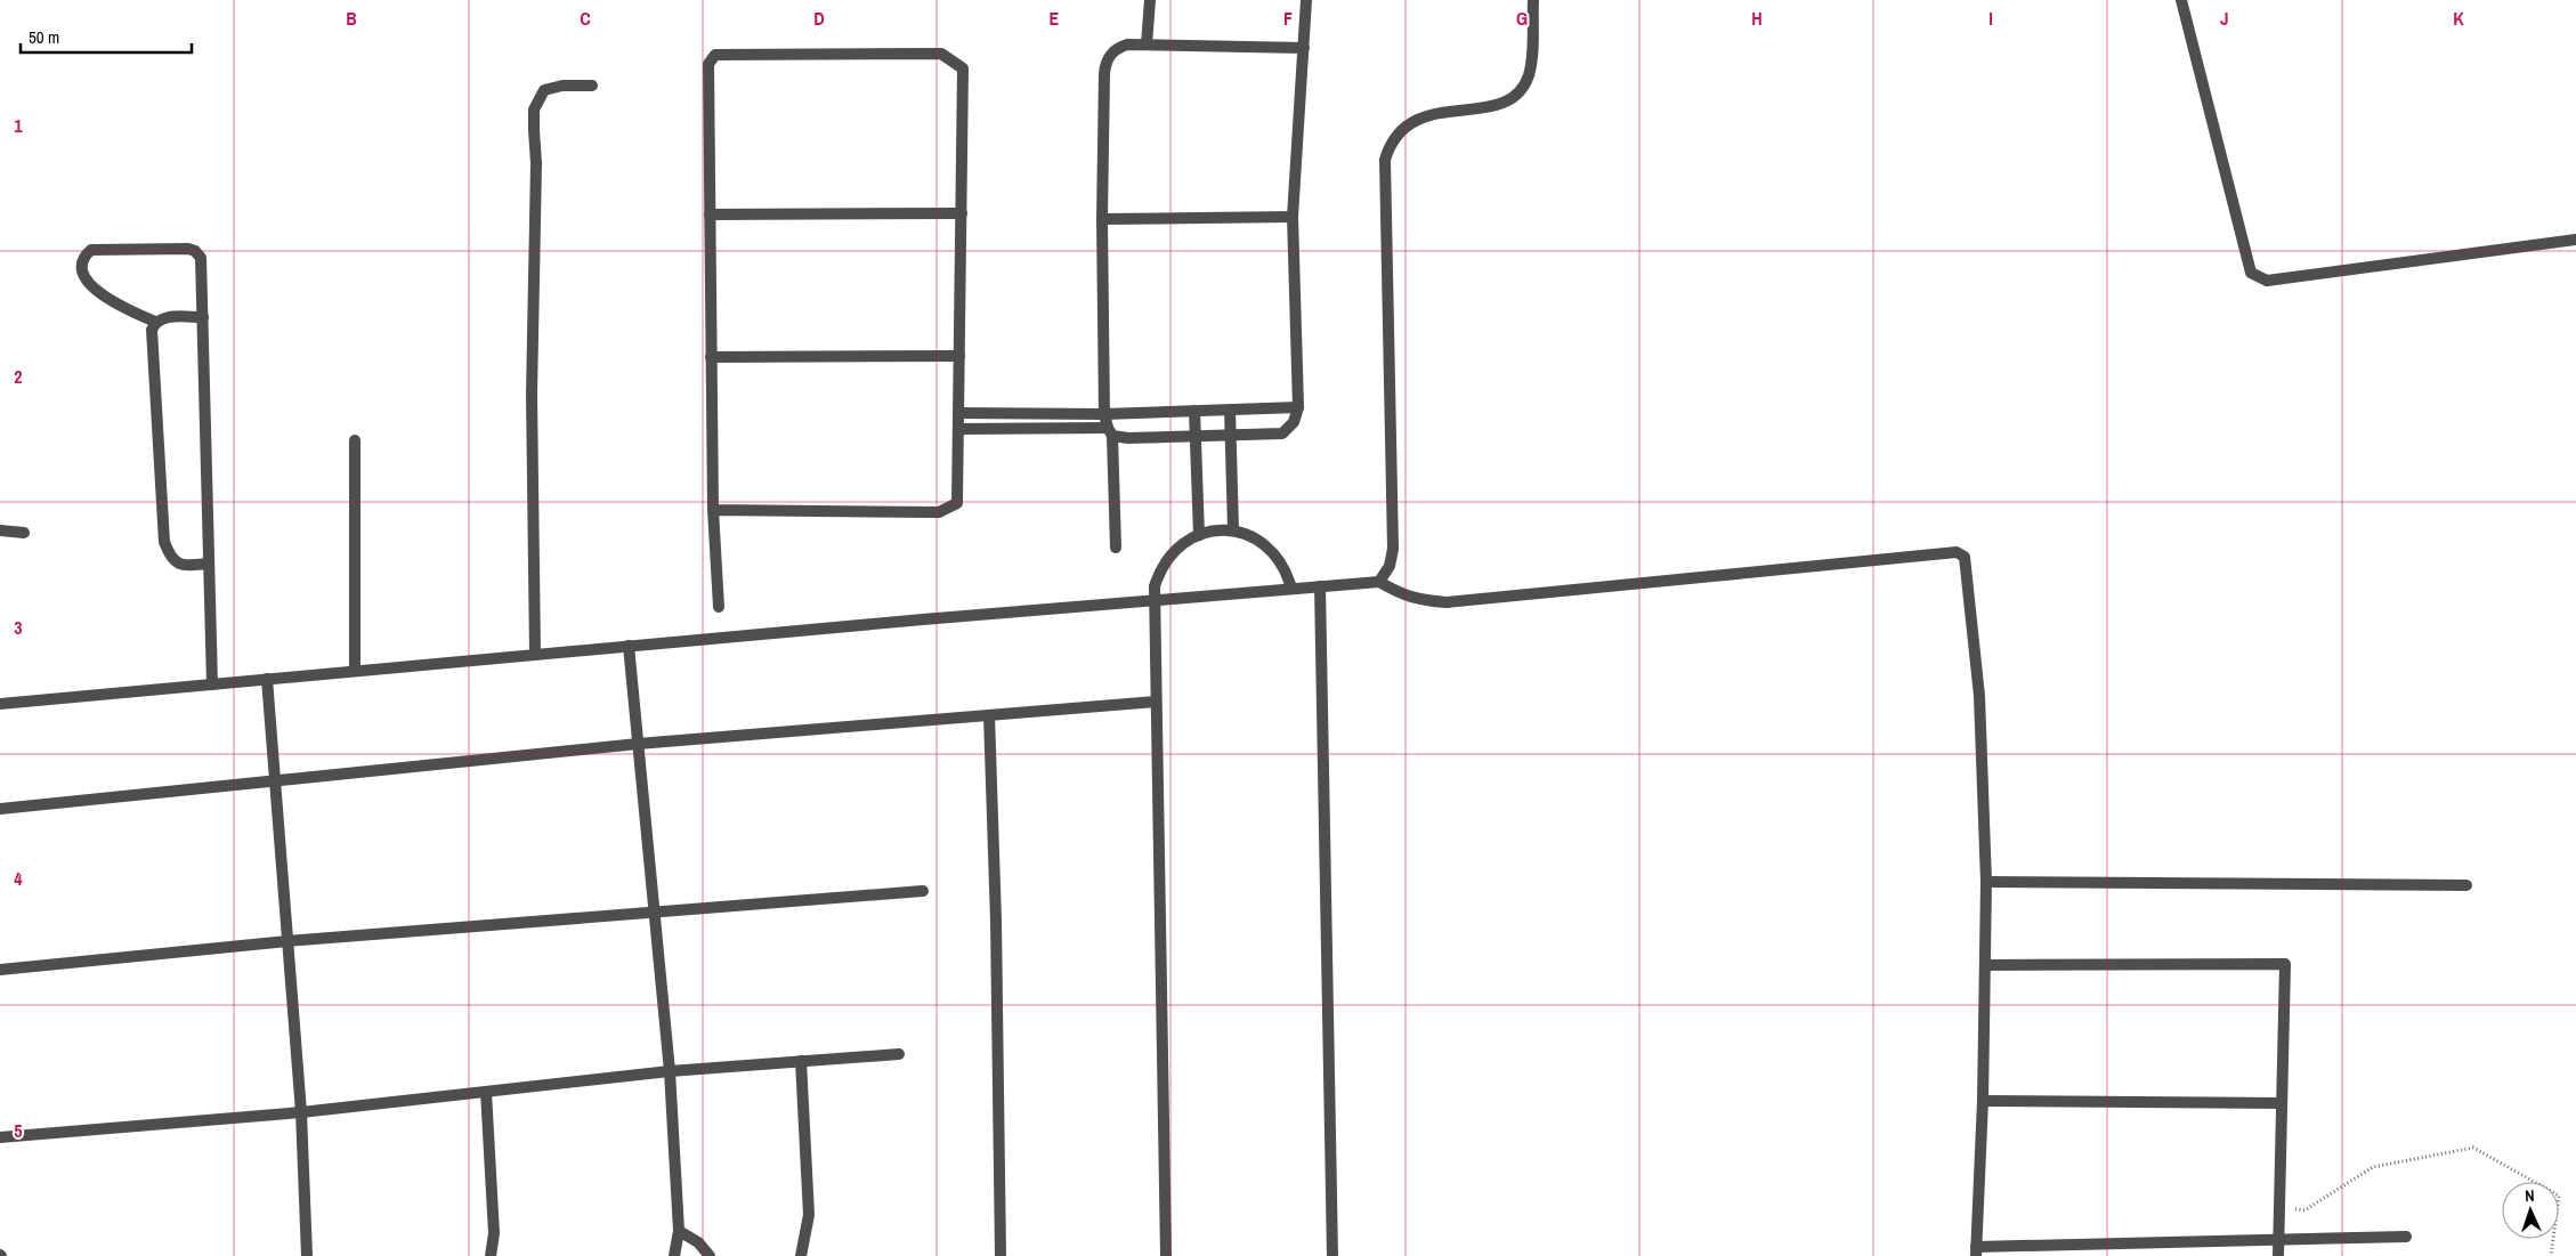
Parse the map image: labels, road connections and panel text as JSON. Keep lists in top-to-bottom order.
{
  "scale_bar": "50 m",
  "north": "top",
  "grid": {
    "columns": [
      "B",
      "C",
      "D",
      "E",
      "F",
      "G",
      "H",
      "I",
      "J",
      "K"
    ],
    "rows": [
      "1",
      "2",
      "3",
      "4",
      "5"
    ]
  }
}
